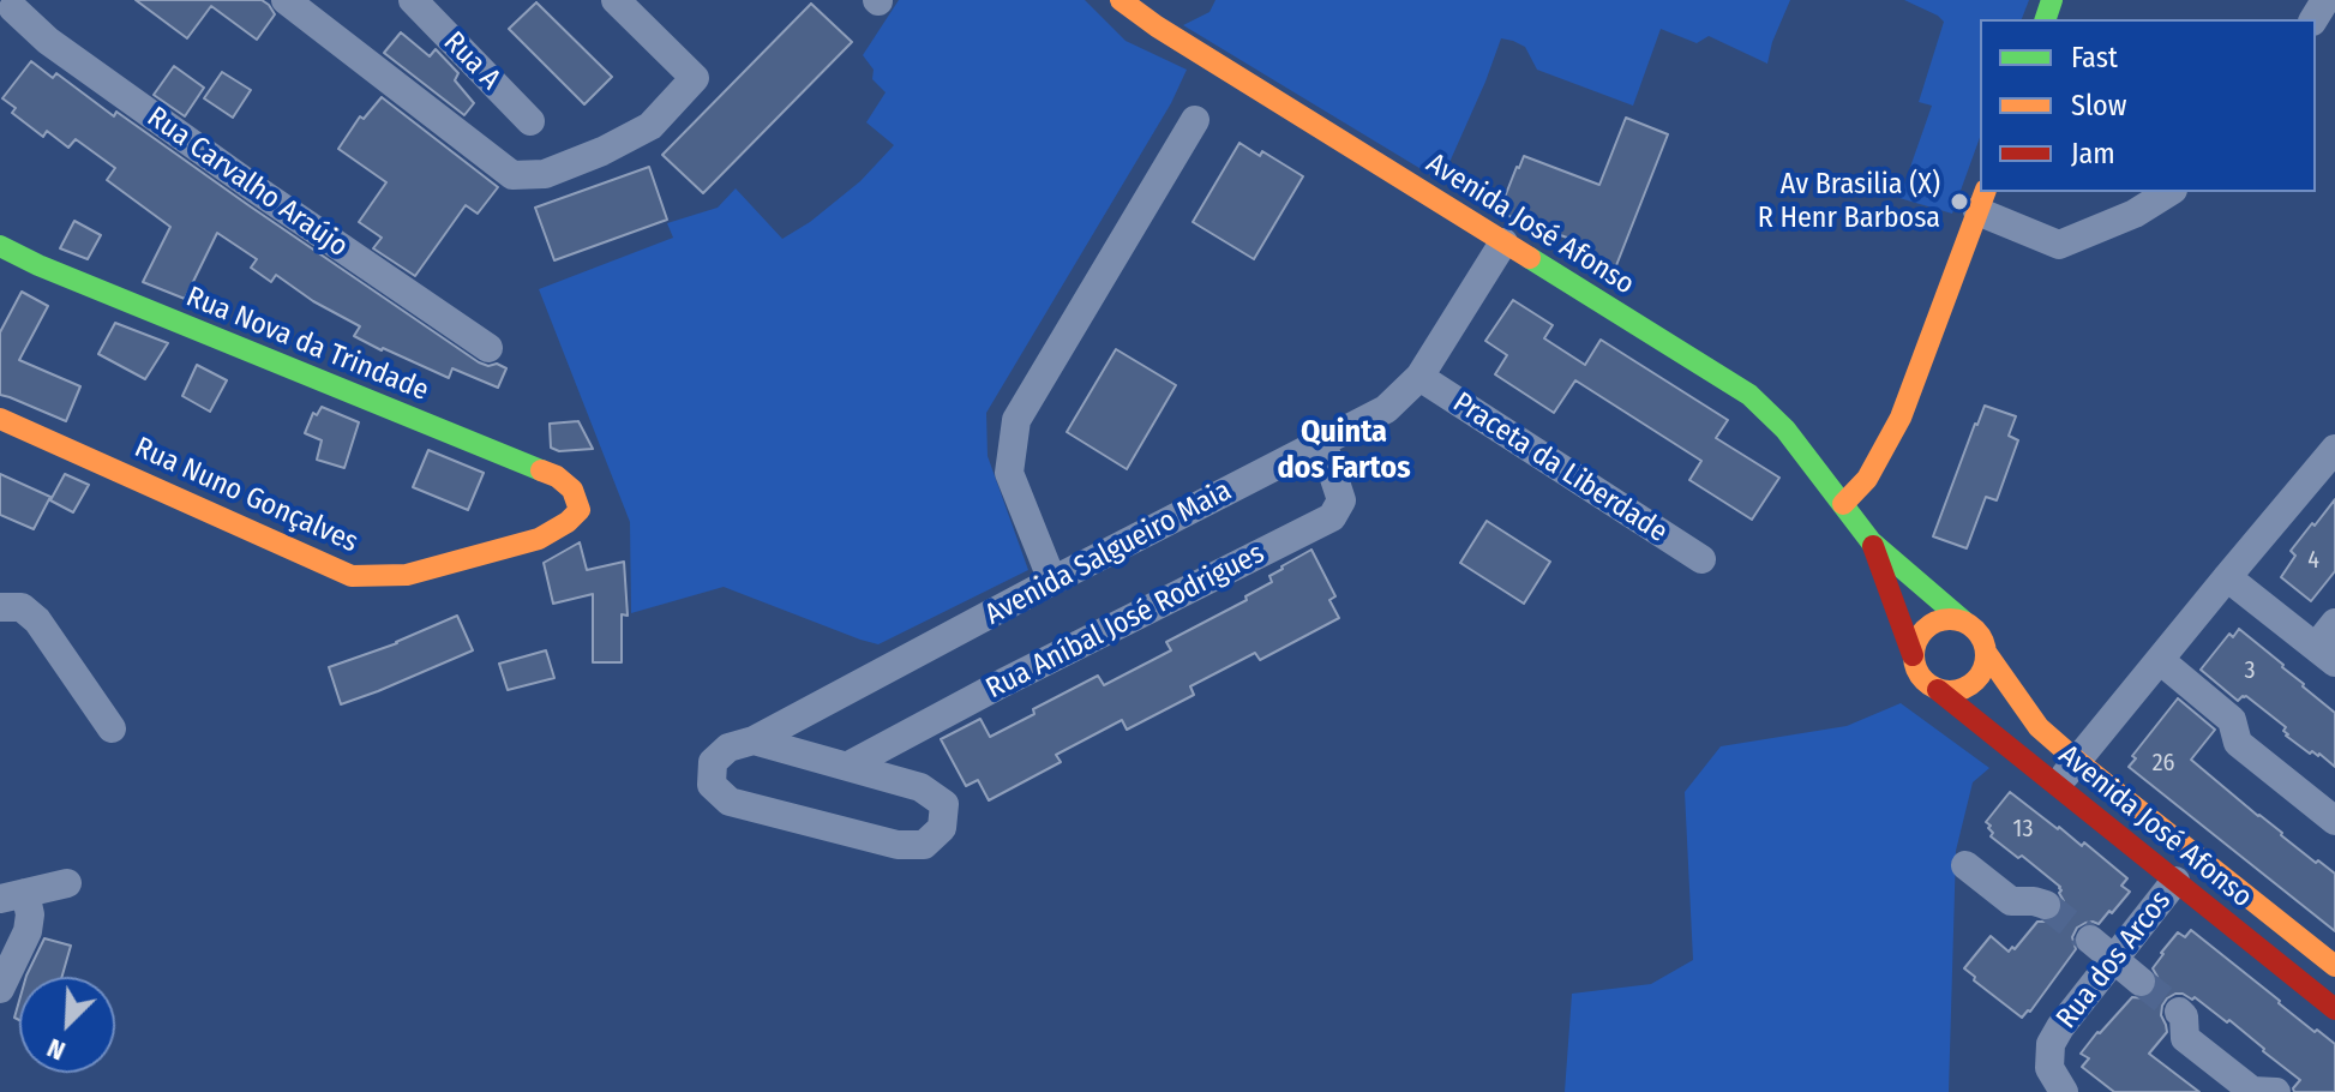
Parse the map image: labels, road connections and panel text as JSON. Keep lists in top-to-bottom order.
{
  "streets": {
    "street": [
      "Rua A",
      "Rua Carvalho Araújo",
      "Avenida José Afonso",
      "Rua Nova da Trindade",
      "Praceta da Liberdade",
      "Rua Nuno Gonçalves",
      "Avenida Salgueiro Maia",
      "Rua Aníbal José Rodrigues",
      "Rua dos Arcos"
    ]
  },
  "crossings": [
    ["Avenida José Afonso", "Avenida Salgueiro Maia"],
    ["Avenida José Afonso", "Rua dos Arcos"],
    ["Rua Nova da Trindade", "Rua Nuno Gonçalves"],
    ["Praceta da Liberdade", "Avenida Salgueiro Maia"],
    ["Avenida Salgueiro Maia", "Rua Aníbal José Rodrigues"]
  ],
  "districts": ["Quinta dos Fartos"],
  "places": ["Av Brasilia (X) R Henr Barbosa"],
  "house_numbers": [
    "4",
    "3",
    "26",
    "13"
  ],
  "legend": ["Fast", "Slow", "Jam"],
  "north": "bottom left"
}
